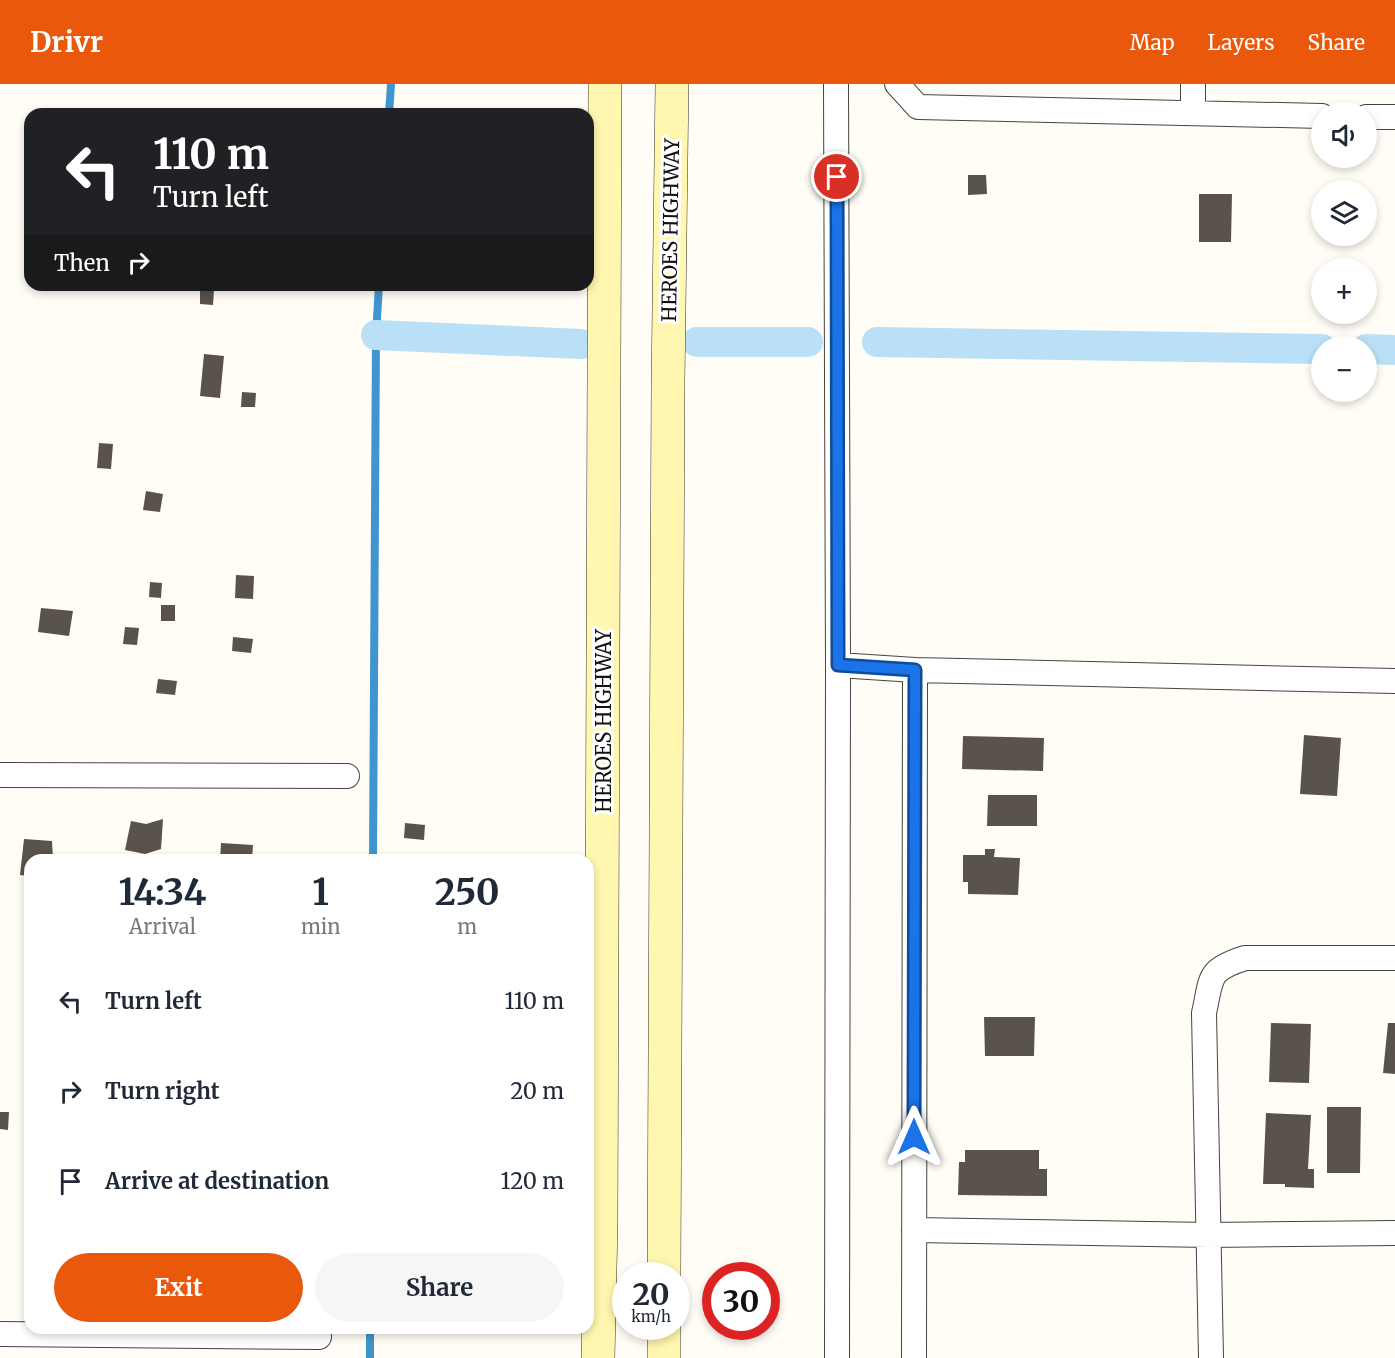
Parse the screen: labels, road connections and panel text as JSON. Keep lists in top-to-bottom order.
{
  "streets": {
    "main road": ["HEROES HIGHWAY"]
  },
  "page": {
    "header": "Drivr",
    "nav": ["Map", "Layers", "Share"],
    "map_buttons": ["+", "−"],
    "turn": ["110 m", "Turn left"],
    "then": "Then",
    "eta": [
      "14:34",
      "Arrival",
      "1",
      "min",
      "250",
      "m"
    ],
    "list": [
      {
        "name": "Turn left",
        "value": "110 m"
      },
      {
        "name": "Turn right",
        "value": "20 m"
      },
      {
        "name": "Arrive at destination",
        "value": "120 m"
      }
    ],
    "buttons": ["Exit", "Share"],
    "speed": "20 km/h",
    "limit": "30"
  }
}
